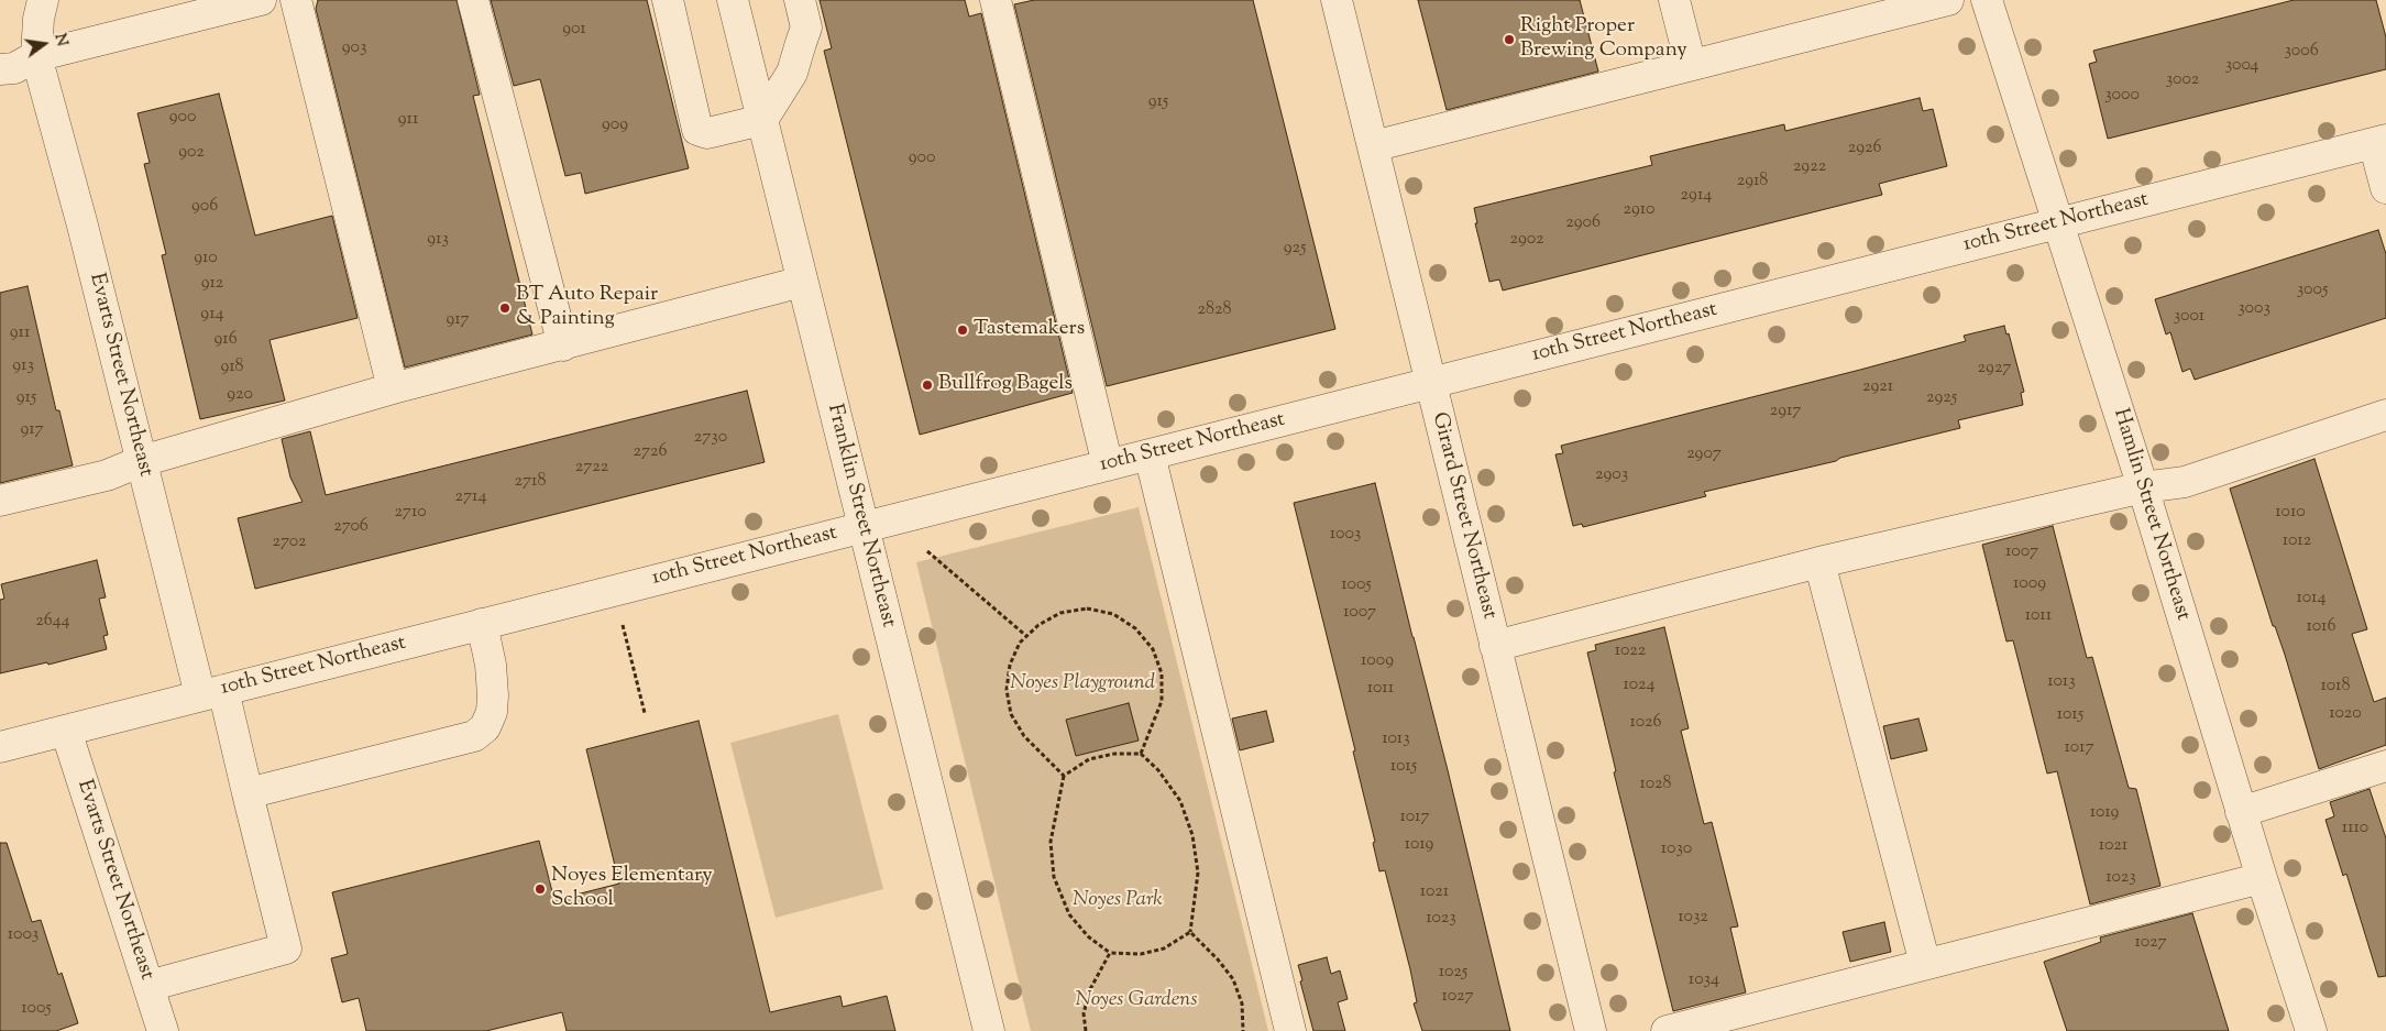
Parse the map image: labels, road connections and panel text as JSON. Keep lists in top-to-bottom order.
{
  "streets": {
    "street": [
      "10th Street Northeast",
      "Evarts Street Northeast",
      "Hamlin Street Northeast",
      "Franklin Street Northeast",
      "Girard Street Northeast"
    ]
  },
  "crossings": [
    ["10th Street Northeast", "Evarts Street Northeast"],
    ["10th Street Northeast", "Hamlin Street Northeast"],
    ["10th Street Northeast", "Franklin Street Northeast"],
    ["10th Street Northeast", "Girard Street Northeast"]
  ],
  "parks": ["Noyes Playground", "Noyes Park", "Noyes Gardens"],
  "places": [
    "Right Proper Brewing Company",
    "BT Auto Repair & Painting",
    "Tastemakers",
    "Bullfrog Bagels",
    "Noyes Elementary School"
  ],
  "house_numbers": [
    "901",
    "903",
    "3006",
    "3004",
    "3002",
    "3000",
    "915",
    "900",
    "911",
    "909",
    "2926",
    "902",
    "900",
    "2922",
    "2918",
    "2914",
    "906",
    "2910",
    "2906",
    "913",
    "2902",
    "925",
    "910",
    "912",
    "3005",
    "3003",
    "2828",
    "914",
    "3001",
    "917",
    "911",
    "916",
    "913",
    "918",
    "2927",
    "2921",
    "920",
    "915",
    "2925",
    "2917",
    "917",
    "2730",
    "2726",
    "2907",
    "2722",
    "2903",
    "2718",
    "2714",
    "2710",
    "1010",
    "2706",
    "1003",
    "1012",
    "2702",
    "1007",
    "1009",
    "1005",
    "1014",
    "1007",
    "1011",
    "2644",
    "1016",
    "1022",
    "1009",
    "1013",
    "1024",
    "1018",
    "1011",
    "1020",
    "1015",
    "1026",
    "1013",
    "1017",
    "1015",
    "1028",
    "1019",
    "1017",
    "1110",
    "1019",
    "1021",
    "1030",
    "1023",
    "1021",
    "1032",
    "1023",
    "1003",
    "1027",
    "1025",
    "1034",
    "1027",
    "1005"
  ],
  "north": "right"
}
